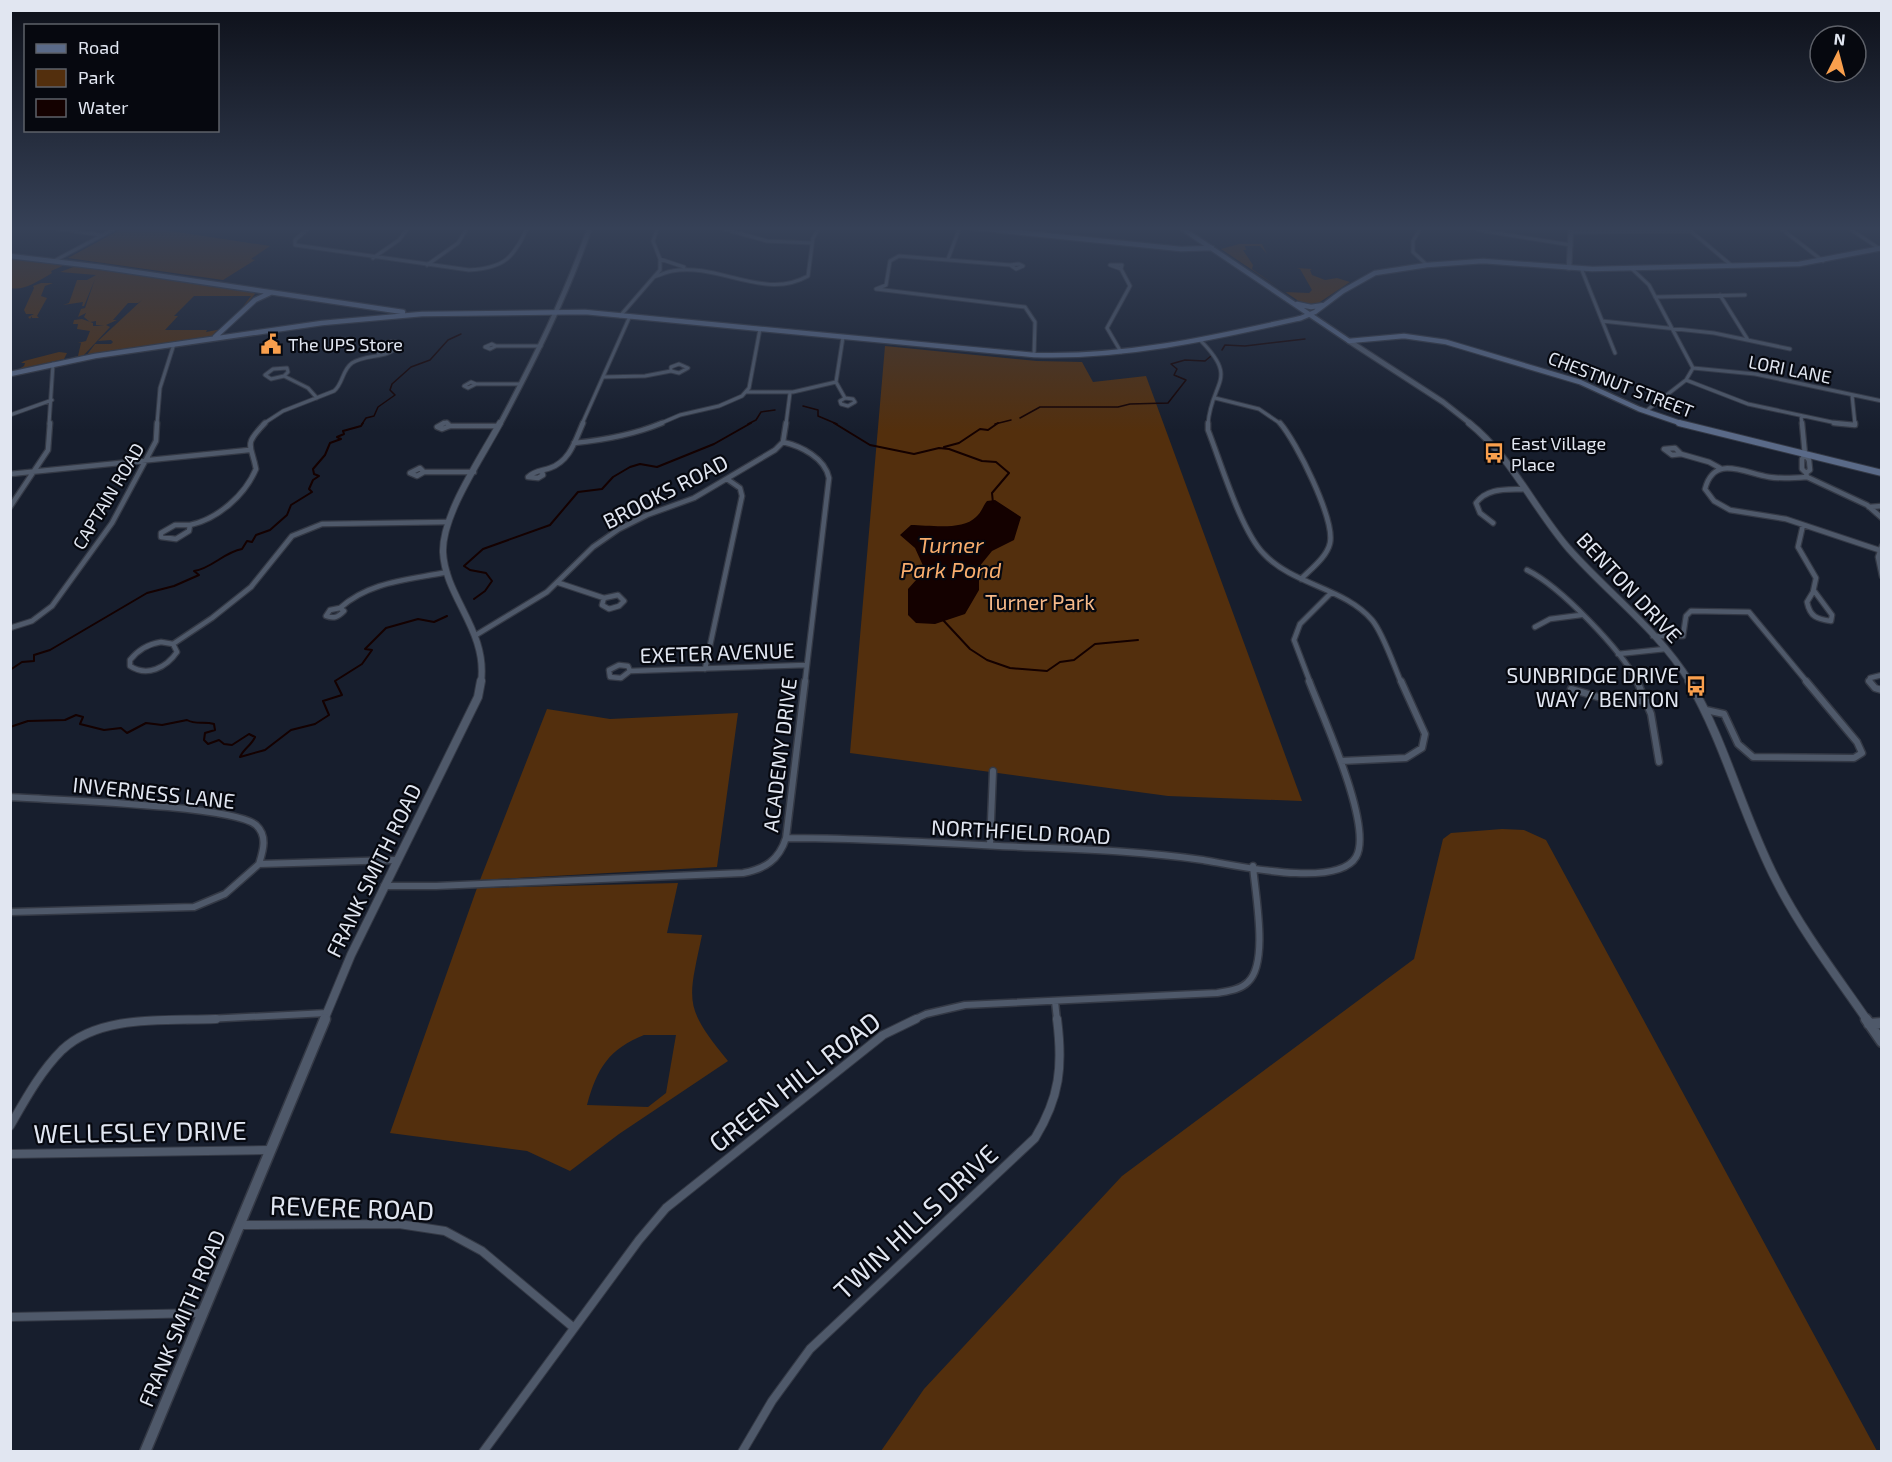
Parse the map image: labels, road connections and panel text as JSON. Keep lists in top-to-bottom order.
{
  "streets": {
    "main road": ["CHESTNUT STREET"],
    "street": [
      "LORI LANE",
      "BROOKS ROAD",
      "CAPTAIN ROAD",
      "BENTON DRIVE",
      "EXETER AVENUE",
      "ACADEMY DRIVE",
      "INVERNESS LANE",
      "NORTHFIELD ROAD",
      "FRANK SMITH ROAD",
      "GREEN HILL ROAD",
      "WELLESLEY DRIVE",
      "REVERE ROAD",
      "TWIN HILLS DRIVE"
    ]
  },
  "crossings": [
    ["CHESTNUT STREET", "BENTON DRIVE"],
    ["BROOKS ROAD", "ACADEMY DRIVE"],
    ["BROOKS ROAD", "FRANK SMITH ROAD"],
    ["EXETER AVENUE", "ACADEMY DRIVE"],
    ["ACADEMY DRIVE", "NORTHFIELD ROAD"],
    ["ACADEMY DRIVE", "FRANK SMITH ROAD"],
    ["NORTHFIELD ROAD", "GREEN HILL ROAD"],
    ["FRANK SMITH ROAD", "WELLESLEY DRIVE"],
    ["FRANK SMITH ROAD", "REVERE ROAD"],
    ["GREEN HILL ROAD", "REVERE ROAD"],
    ["GREEN HILL ROAD", "TWIN HILLS DRIVE"]
  ],
  "water": ["Turner Park Pond"],
  "parks": ["Turner Park"],
  "places": {
    "public building": ["The UPS Store"],
    "bus stop": ["East Village Place", "SUNBRIDGE DRIVE WAY / BENTON"]
  },
  "legend": ["Road", "Park", "Water"],
  "north": "top"
}
